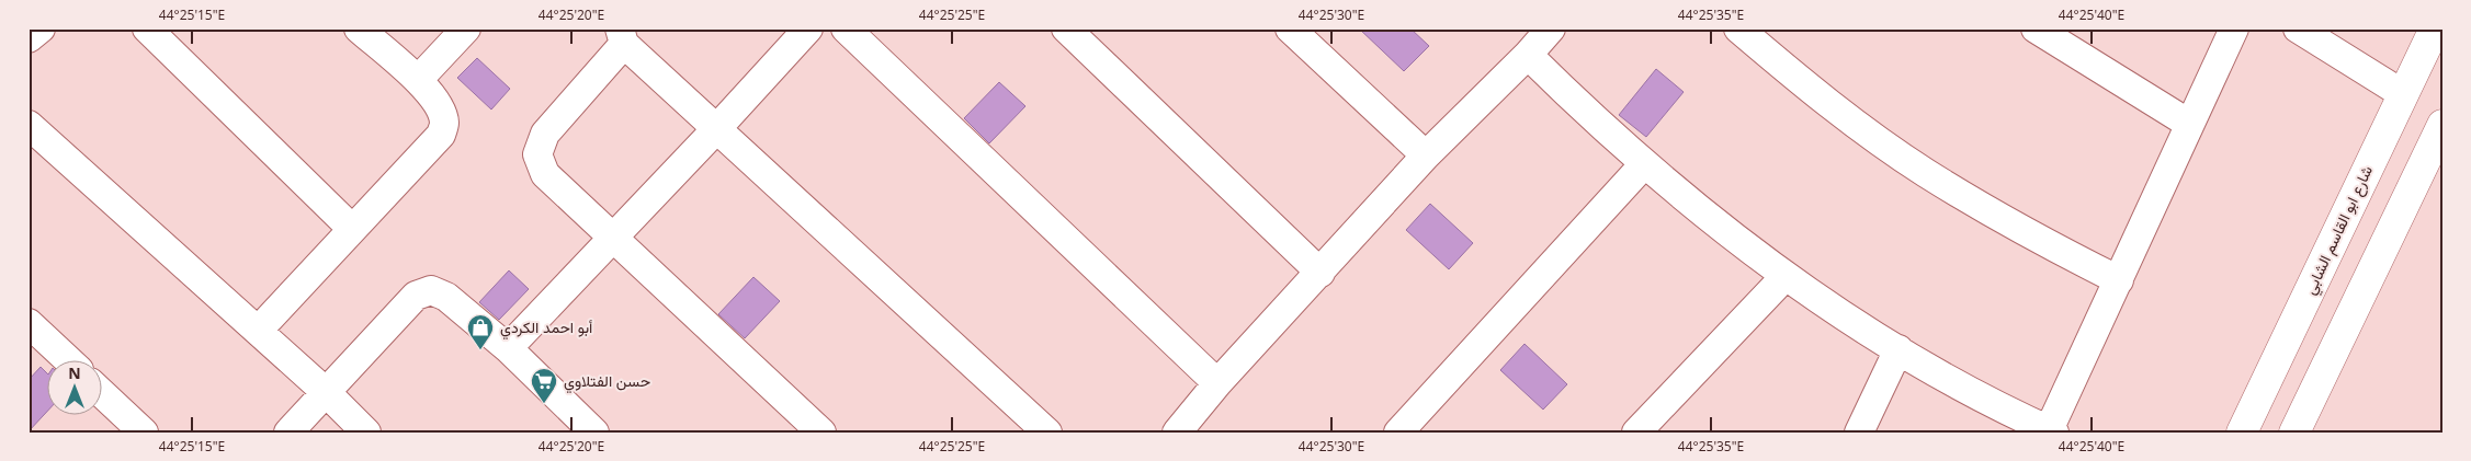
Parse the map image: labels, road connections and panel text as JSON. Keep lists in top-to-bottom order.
{
  "streets": {
    "main road": ["شارع ابو القاسم الشابي"]
  },
  "places": {
    "shop": ["أبو احمد الكردي"],
    "supermarket": ["حسن الفتلاوي"]
  },
  "north": "top",
  "coordinates": [
    "44°25'15\"E",
    "44°25'20\"E",
    "44°25'25\"E",
    "44°25'30\"E",
    "44°25'35\"E",
    "44°25'40\"E"
  ]
}
